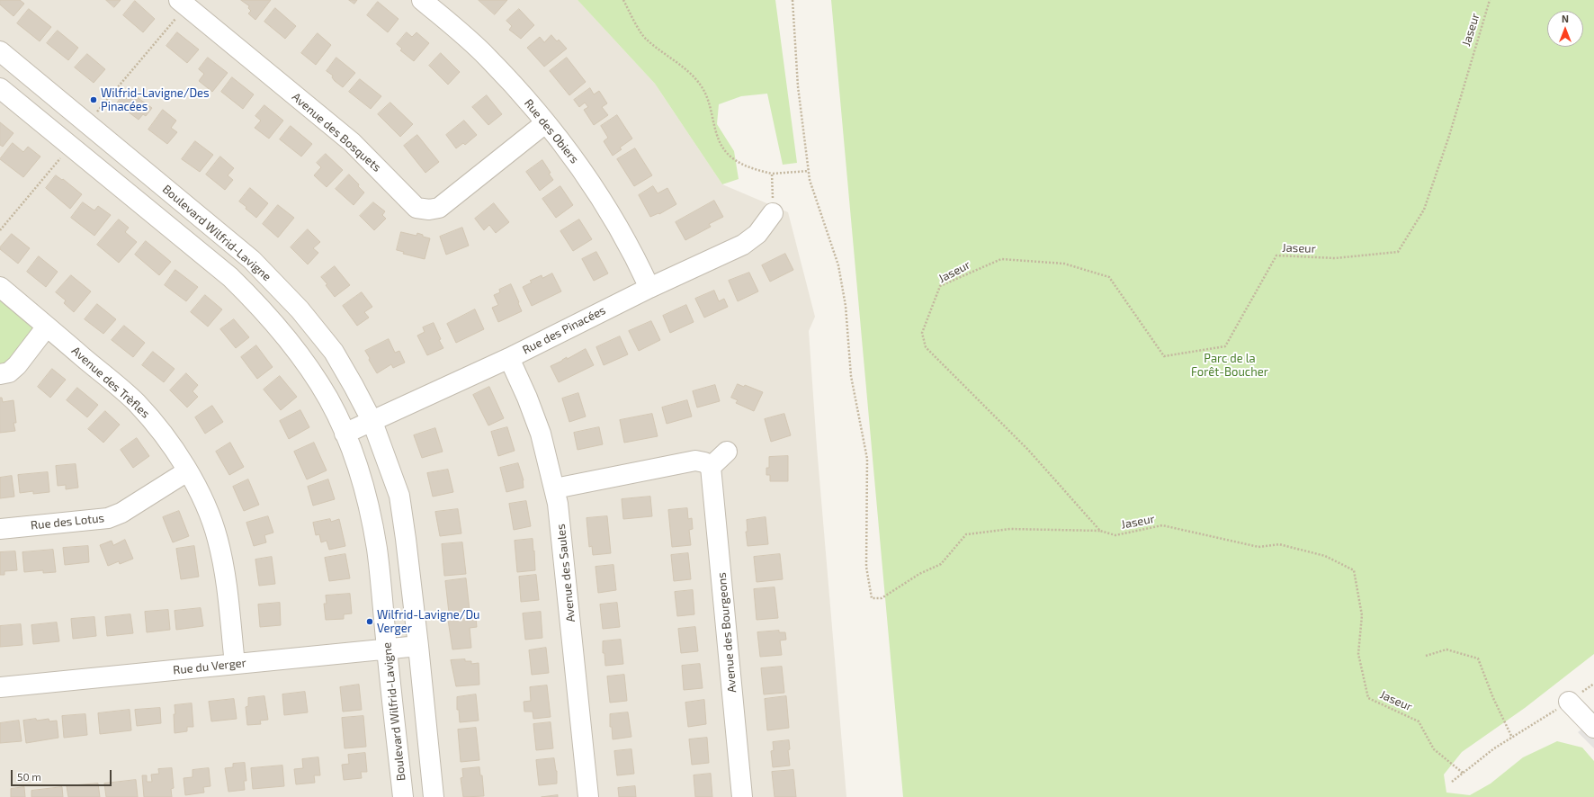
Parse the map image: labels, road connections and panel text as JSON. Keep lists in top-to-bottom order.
{
  "streets": {
    "street": [
      "Rue des Obiers",
      "Avenue des Bosquets",
      "Boulevard Wilfrid-Lavigne",
      "Rue des Pinacées",
      "Avenue des Trèfles",
      "Rue des Lotus",
      "Avenue des Saules",
      "Avenue des Bourgeons",
      "Rue du Verger"
    ],
    "path": ["Jaseur"]
  },
  "crossings": [
    ["Rue des Obiers", "Avenue des Bosquets"],
    ["Rue des Obiers", "Rue des Pinacées"],
    ["Boulevard Wilfrid-Lavigne", "Rue des Pinacées"],
    ["Boulevard Wilfrid-Lavigne", "Rue du Verger"],
    ["Rue des Pinacées", "Avenue des Saules"],
    ["Avenue des Trèfles", "Rue des Lotus"],
    ["Avenue des Trèfles", "Rue du Verger"]
  ],
  "parks": ["Parc de la Forêt-Boucher"],
  "places": ["Wilfrid-Lavigne/Des Pinacées", "Wilfrid-Lavigne/Du Verger"],
  "scale_bar": "50 m",
  "north": "top"
}
